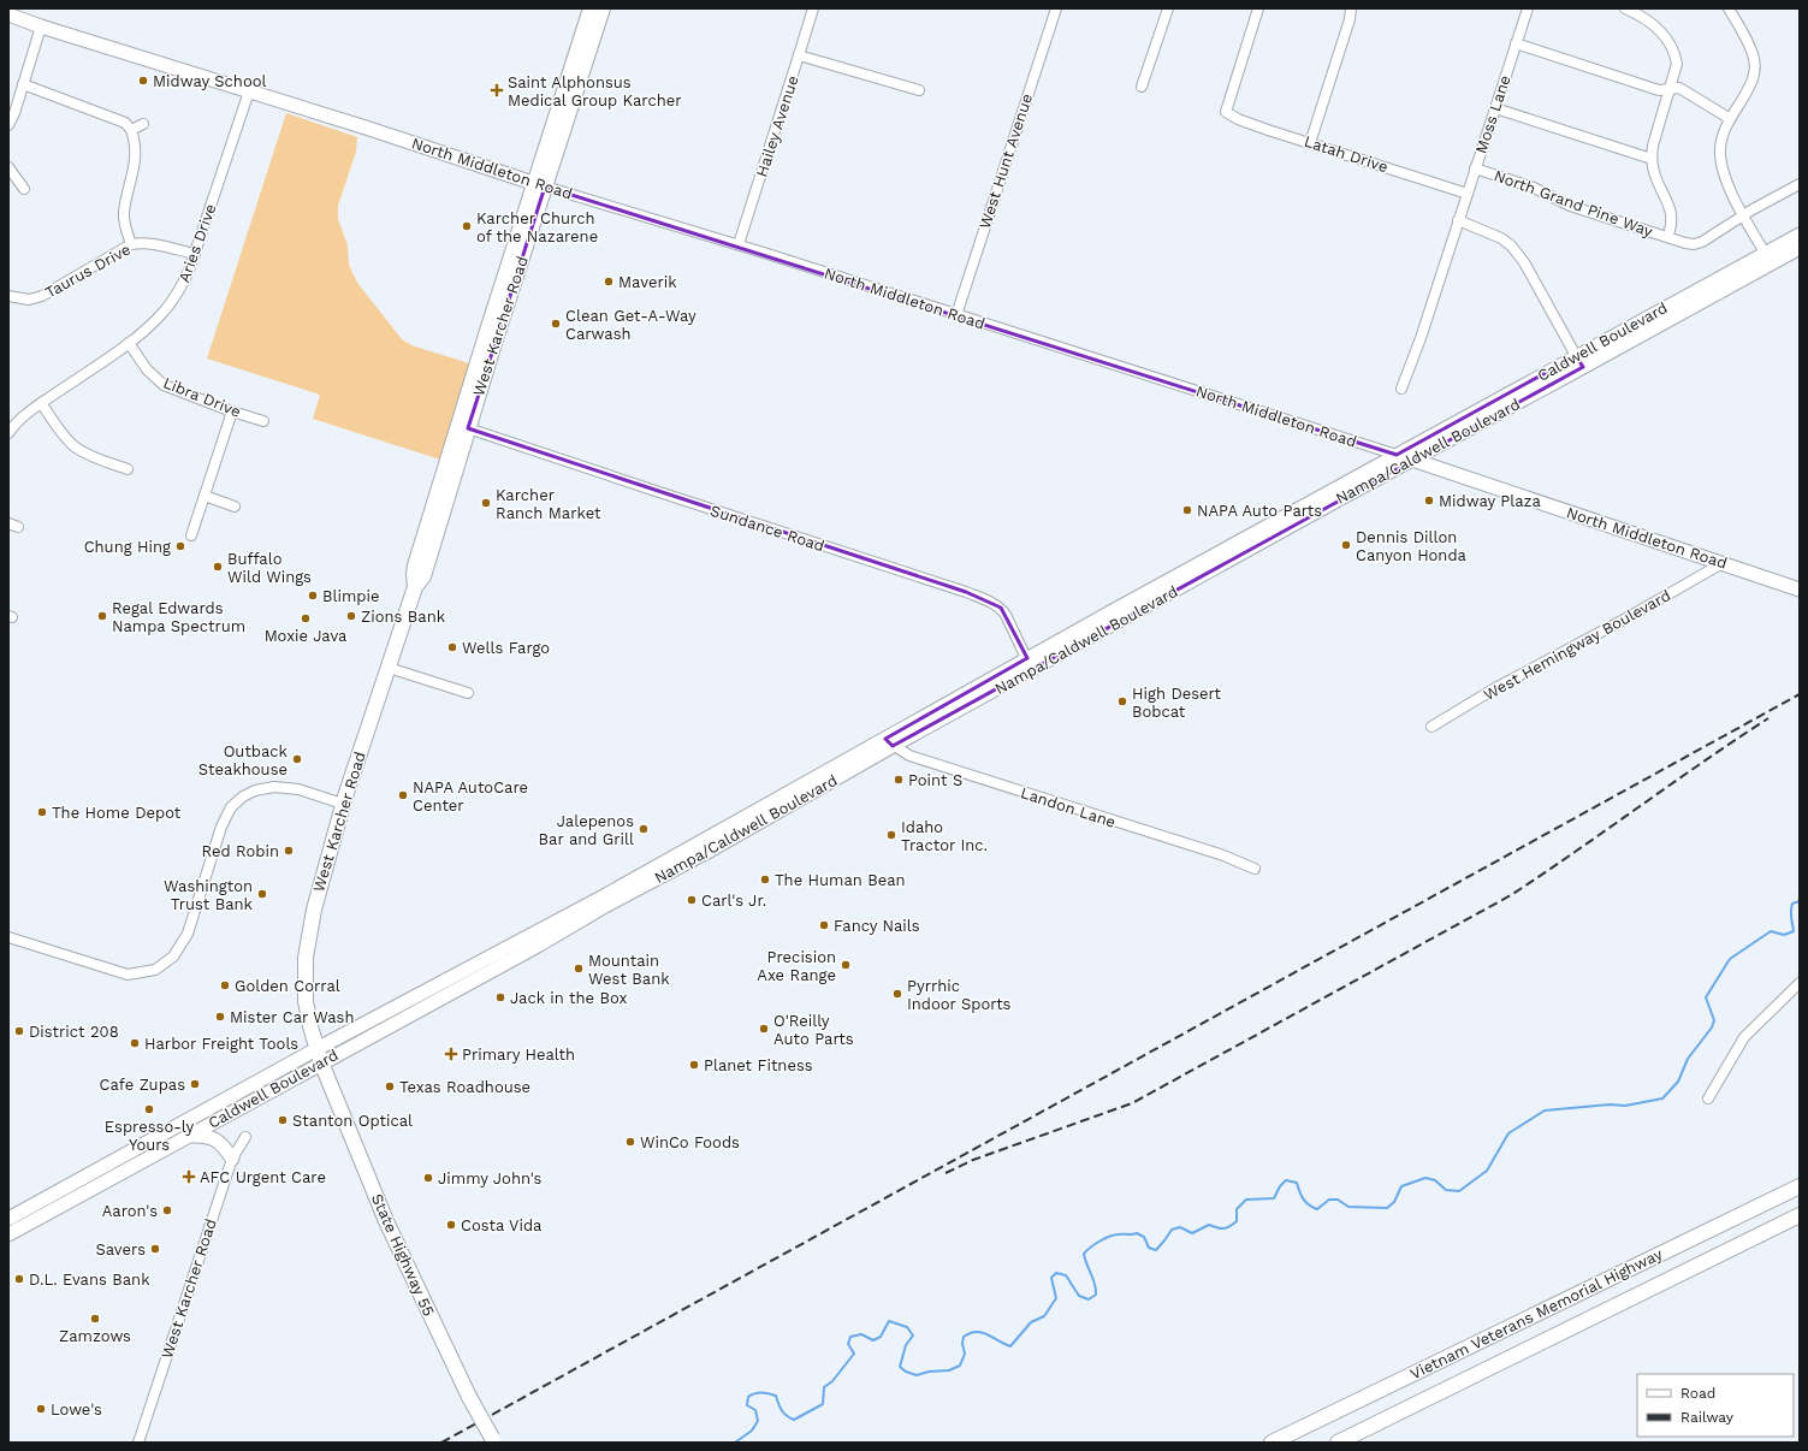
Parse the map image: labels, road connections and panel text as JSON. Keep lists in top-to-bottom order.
{
  "streets": {
    "highway": ["West Karcher Road", "State Highway 55", "Vietnam Veterans Memorial Highway"],
    "main road": ["North Middleton Road", "Caldwell Boulevard", "Nampa/Caldwell Boulevard"],
    "street": [
      "Moss Lane",
      "Hailey Avenue",
      "Latah Drive",
      "West Hunt Avenue",
      "North Grand Pine Way",
      "Aries Drive",
      "Taurus Drive",
      "Libra Drive",
      "Sundance Road",
      "West Hemingway Boulevard",
      "Landon Lane"
    ]
  },
  "crossings": [
    ["Moss Lane", "Latah Drive"],
    ["Moss Lane", "North Grand Pine Way"],
    ["Hailey Avenue", "North Middleton Road"],
    ["West Hunt Avenue", "North Middleton Road"],
    ["North Middleton Road", "Aries Drive"],
    ["North Middleton Road", "West Karcher Road"],
    ["North Middleton Road", "Caldwell Boulevard"],
    ["North Middleton Road", "Nampa/Caldwell Boulevard"],
    ["North Middleton Road", "West Hemingway Boulevard"],
    ["Aries Drive", "Taurus Drive"],
    ["Aries Drive", "Libra Drive"],
    ["West Karcher Road", "Caldwell Boulevard"],
    ["West Karcher Road", "Sundance Road"],
    ["West Karcher Road", "State Highway 55"],
    ["Caldwell Boulevard", "Nampa/Caldwell Boulevard"],
    ["Caldwell Boulevard", "Sundance Road"],
    ["Caldwell Boulevard", "State Highway 55"],
    ["Nampa/Caldwell Boulevard", "Sundance Road"],
    ["Nampa/Caldwell Boulevard", "Landon Lane"]
  ],
  "places": {
    "other": [
      "Midway School",
      "Karcher Church of the Nazarene",
      "Maverik",
      "Clean Get-A-Way Carwash",
      "Midway Plaza",
      "Karcher Ranch Market",
      "NAPA Auto Parts",
      "Dennis Dillon Canyon Honda",
      "Chung Hing",
      "Buffalo Wild Wings",
      "Blimpie",
      "Regal Edwards Nampa Spectrum",
      "Zions Bank",
      "Moxie Java",
      "Wells Fargo",
      "High Desert Bobcat",
      "Outback Steakhouse",
      "Point S",
      "NAPA AutoCare Center",
      "The Home Depot",
      "Jalepenos Bar and Grill",
      "Idaho Tractor Inc.",
      "Red Robin",
      "The Human Bean",
      "Washington Trust Bank",
      "Carl's Jr.",
      "Fancy Nails",
      "Precision Axe Range",
      "Mountain West Bank",
      "Golden Corral",
      "Pyrrhic Indoor Sports",
      "Jack in the Box",
      "Mister Car Wash",
      "O'Reilly Auto Parts",
      "District 208",
      "Harbor Freight Tools",
      "Planet Fitness",
      "Cafe Zupas",
      "Texas Roadhouse",
      "Espresso-ly Yours",
      "Stanton Optical",
      "WinCo Foods",
      "Jimmy John's",
      "Aaron's",
      "Costa Vida",
      "Savers",
      "D.L. Evans Bank",
      "Zamzows",
      "Lowe's"
    ],
    "health": ["Saint Alphonsus Medical Group Karcher", "Primary Health", "AFC Urgent Care"]
  },
  "legend": ["Road", "Railway"]
}
